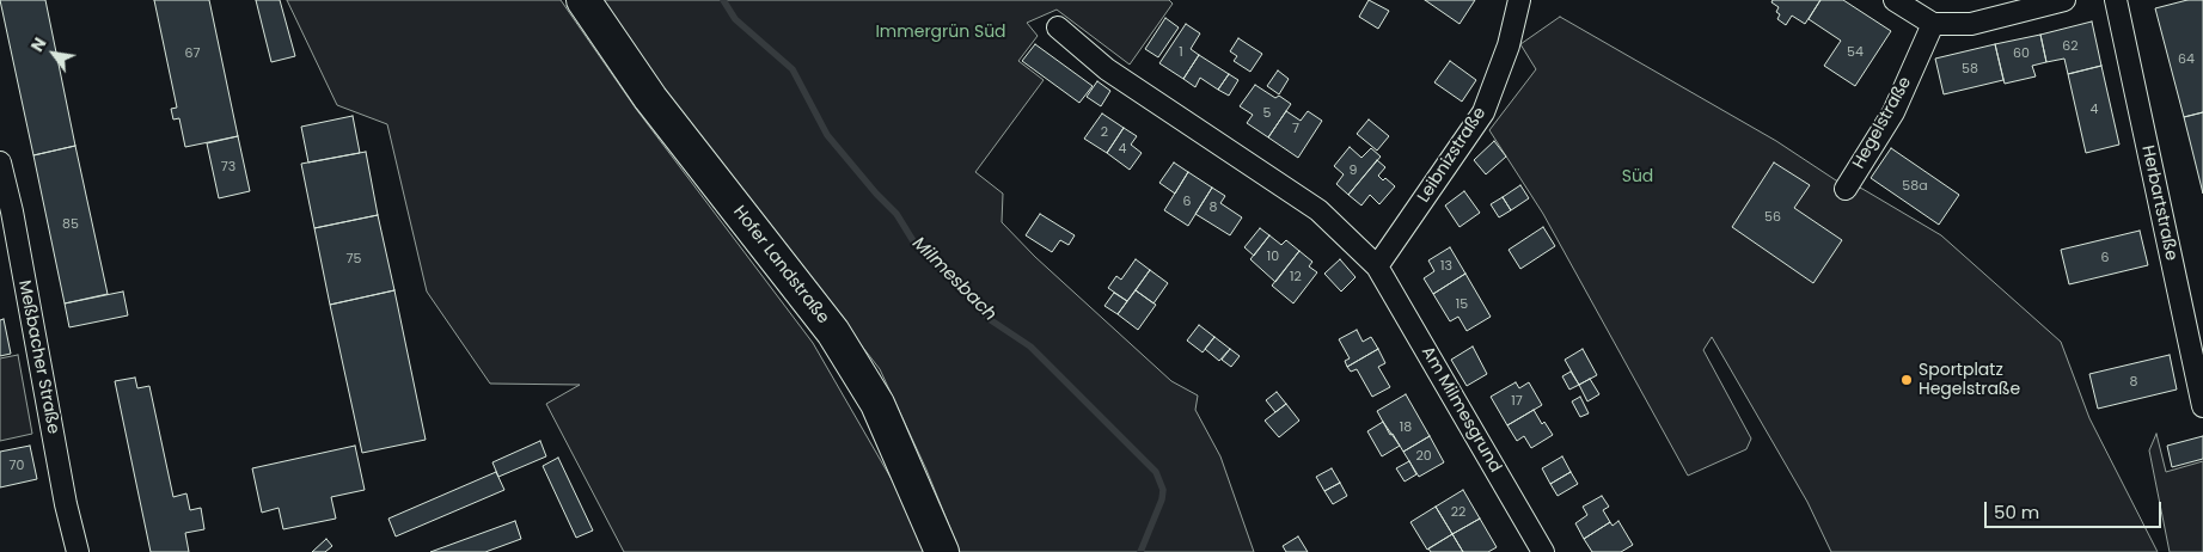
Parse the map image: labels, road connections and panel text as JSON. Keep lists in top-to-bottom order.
{
  "streets": {
    "main road": ["Hofer Landstraße"],
    "street": [
      "Hegelstraße",
      "Leibnizstraße",
      "Herbartstraße",
      "Meßbacher Straße",
      "Am Milmesgrund"
    ]
  },
  "crossings": [
    ["Leibnizstraße", "Am Milmesgrund"]
  ],
  "water": ["Milmesbach"],
  "parks": ["Immergrün Süd", "Süd"],
  "places": ["Sportplatz Hegelstraße"],
  "house_numbers": [
    "62",
    "1",
    "54",
    "67",
    "60",
    "64",
    "58",
    "4",
    "5",
    "7",
    "2",
    "4",
    "73",
    "9",
    "58a",
    "6",
    "8",
    "56",
    "85",
    "10",
    "6",
    "75",
    "13",
    "12",
    "15",
    "8",
    "17",
    "18",
    "20",
    "70",
    "22"
  ],
  "scale_bar": "50 m",
  "north": "top left"
}
